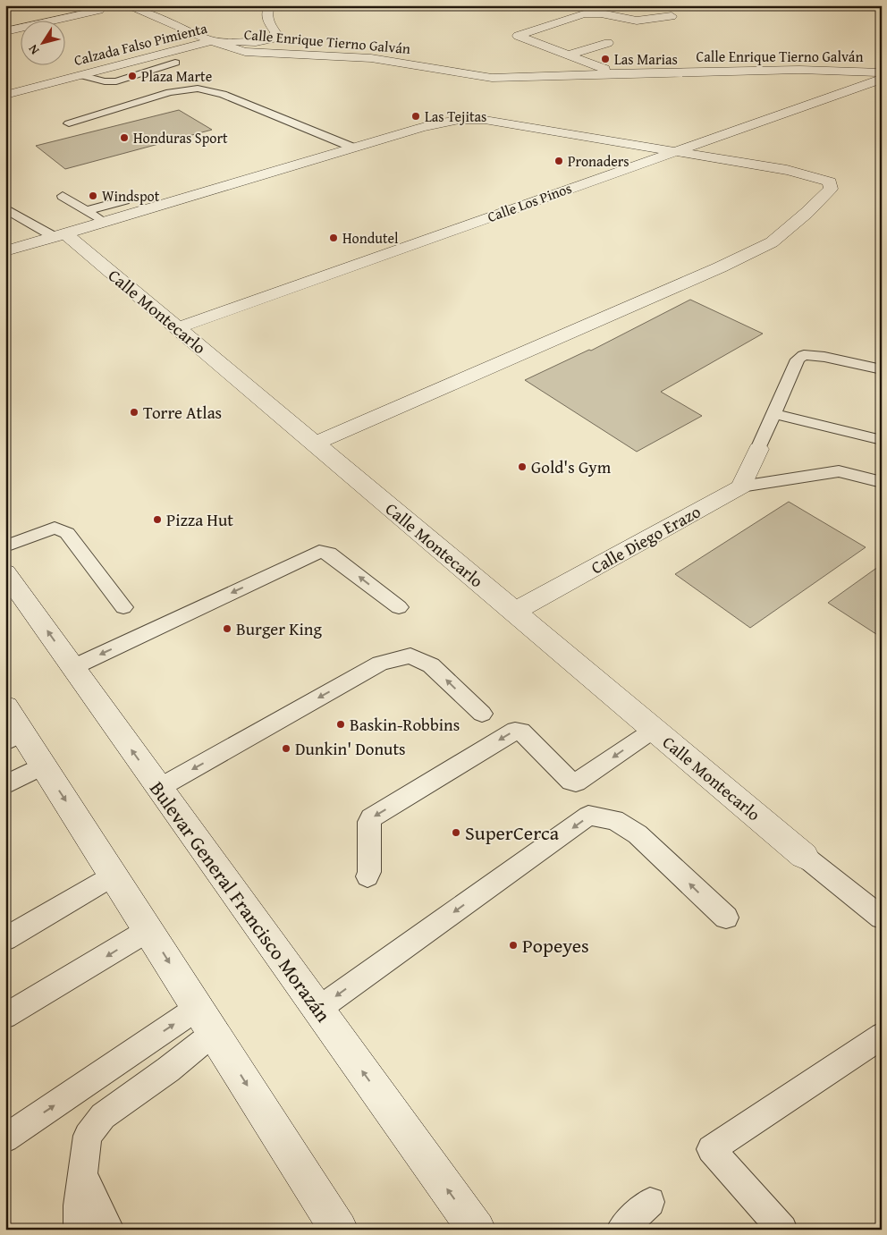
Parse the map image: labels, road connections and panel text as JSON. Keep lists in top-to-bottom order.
{
  "streets": {
    "street": [
      "Calle Enrique Tierno Galván",
      "Calzada Falso Pimienta",
      "Calle Los Pinos",
      "Calle Montecarlo",
      "Calle Diego Erazo",
      "Bulevar General Francisco Morazán"
    ]
  },
  "crossings": [
    ["Calle Enrique Tierno Galván", "Calzada Falso Pimienta"],
    ["Calle Los Pinos", "Calle Montecarlo"],
    ["Calle Montecarlo", "Calle Diego Erazo"]
  ],
  "places": [
    "Las Marias",
    "Plaza Marte",
    "Las Tejitas",
    "Honduras Sport",
    "Pronaders",
    "Windspot",
    "Hondutel",
    "Torre Atlas",
    "Gold's Gym",
    "Pizza Hut",
    "Burger King",
    "Baskin-Robbins",
    "Dunkin' Donuts",
    "SuperCerca",
    "Popeyes"
  ],
  "north": "bottom left"
}
